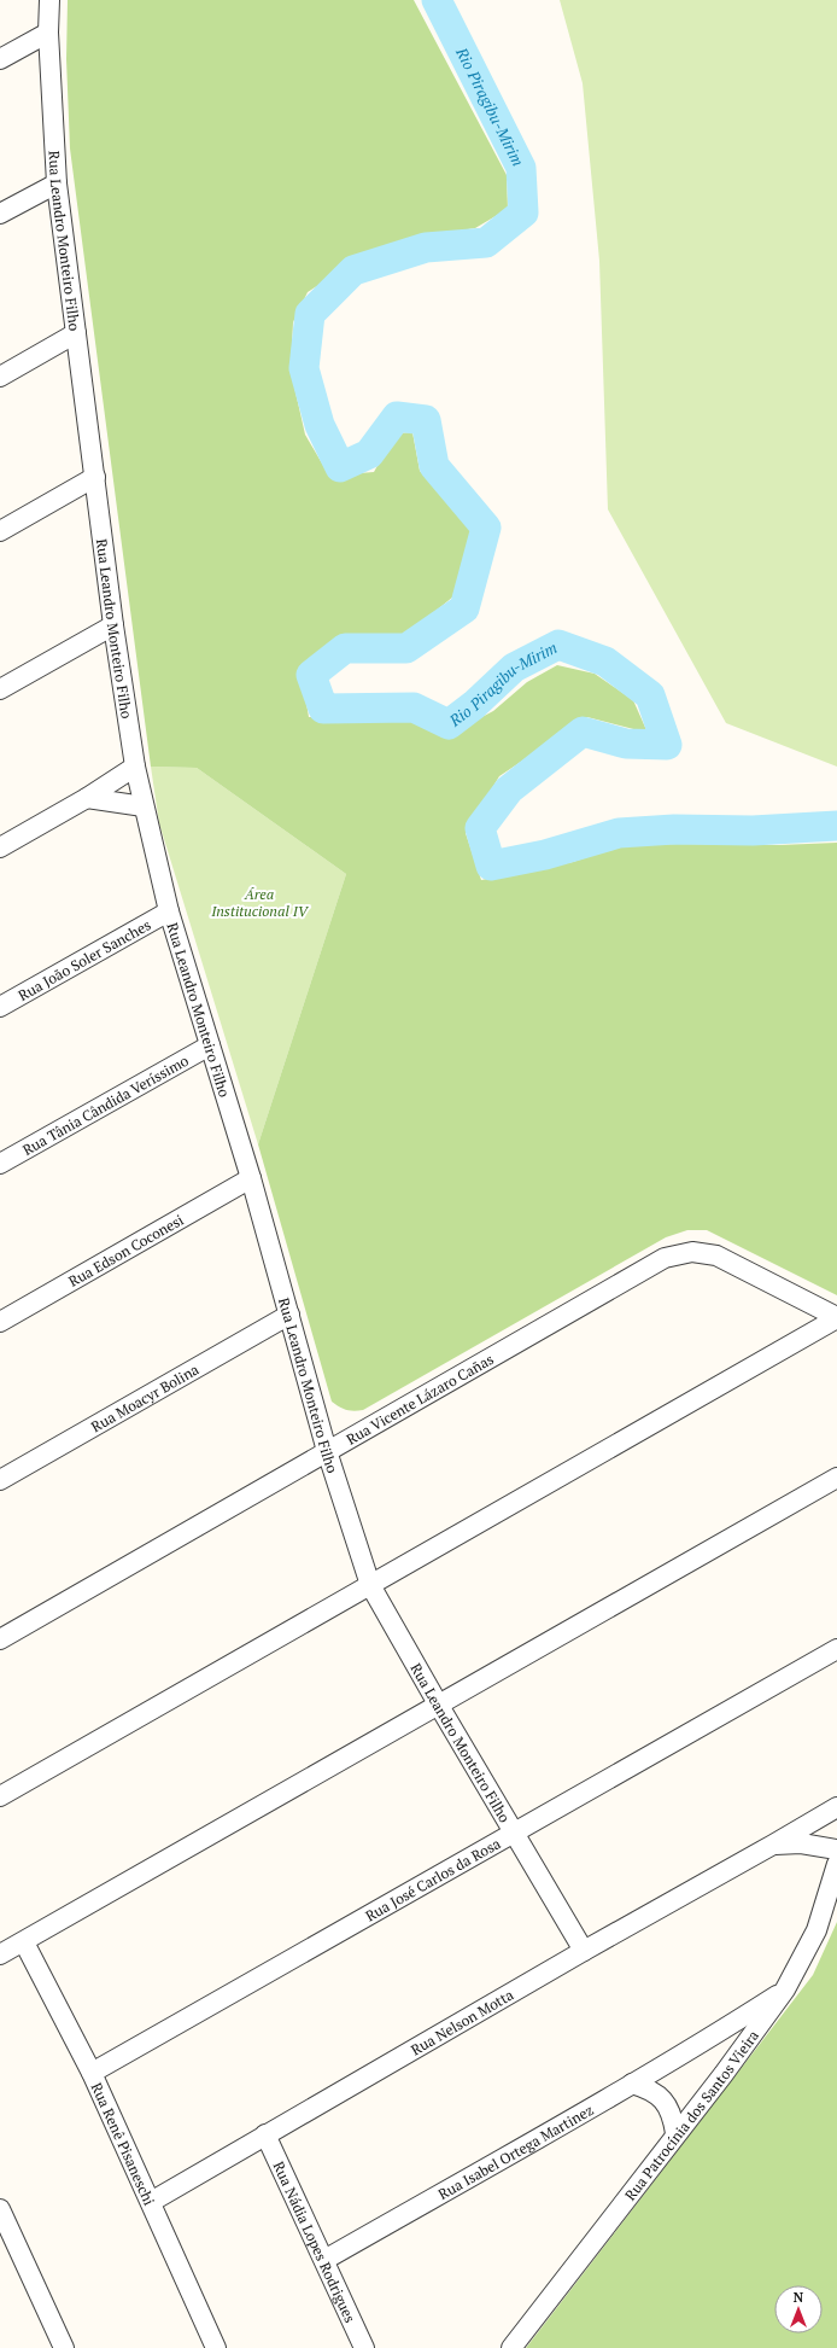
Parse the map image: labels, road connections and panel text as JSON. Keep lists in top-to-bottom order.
{
  "streets": {
    "street": [
      "Rua Leandro Monteiro Filho",
      "Rua João Soler Sanches",
      "Rua Tânia Cândida Veríssimo",
      "Rua Edson Coconesi",
      "Rua Moacyr Bolina",
      "Rua Vicente Lázaro Cañas",
      "Rua José Carlos da Rosa",
      "Rua Nelson Motta",
      "Rua Patrocínia dos Santos Vieira",
      "Rua Renê Pisaneschi",
      "Rua Isabel Ortega Martinez",
      "Rua Nádia Lopes Rodrigues"
    ]
  },
  "crossings": [
    ["Rua Leandro Monteiro Filho", "Rua João Soler Sanches"],
    ["Rua Leandro Monteiro Filho", "Rua Tânia Cândida Veríssimo"],
    ["Rua Leandro Monteiro Filho", "Rua Edson Coconesi"],
    ["Rua Leandro Monteiro Filho", "Rua Moacyr Bolina"],
    ["Rua Leandro Monteiro Filho", "Rua Vicente Lázaro Cañas"],
    ["Rua Leandro Monteiro Filho", "Rua José Carlos da Rosa"],
    ["Rua Leandro Monteiro Filho", "Rua Nelson Motta"],
    ["Rua José Carlos da Rosa", "Rua Renê Pisaneschi"],
    ["Rua Nelson Motta", "Rua Renê Pisaneschi"],
    ["Rua Nelson Motta", "Rua Nádia Lopes Rodrigues"],
    ["Rua Patrocínia dos Santos Vieira", "Rua Isabel Ortega Martinez"],
    ["Rua Isabel Ortega Martinez", "Rua Nádia Lopes Rodrigues"]
  ],
  "water": ["Rio Piragibu-Mirim"],
  "parks": ["Área Institucional IV"],
  "north": "top"
}
